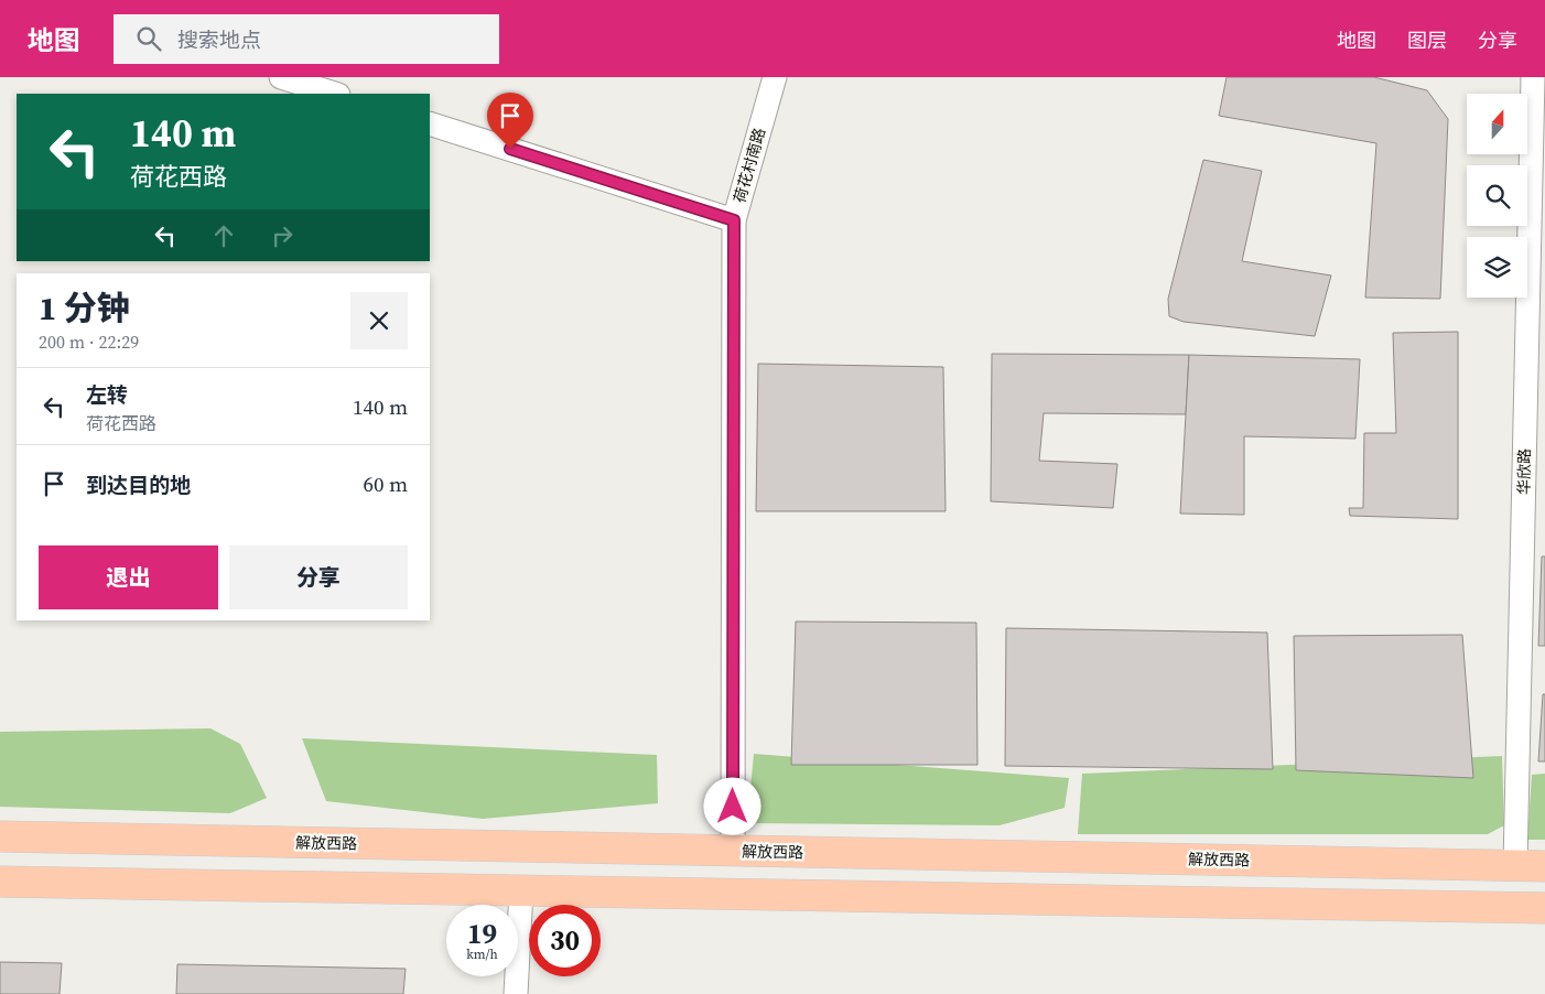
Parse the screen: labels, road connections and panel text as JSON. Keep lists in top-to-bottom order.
{
  "streets": {
    "main road": ["解放西路"],
    "street": ["荷花村南路", "华欣路"]
  },
  "crossings": [
    ["荷花村南路", "解放西路"],
    ["华欣路", "解放西路"]
  ],
  "north": "top",
  "page": {
    "header": "地图",
    "search": "搜索地点",
    "nav": ["地图", "图层", "分享"],
    "turn": ["140 m", "荷花西路"],
    "heading": ["1 分钟", "200 m · 22:29"],
    "list": [
      {
        "name": "左转",
        "note": "荷花西路",
        "value": "140 m"
      },
      {
        "name": "到达目的地",
        "value": "60 m"
      }
    ],
    "buttons": ["退出", "分享"],
    "speed": "19 km/h",
    "limit": "30"
  }
}
